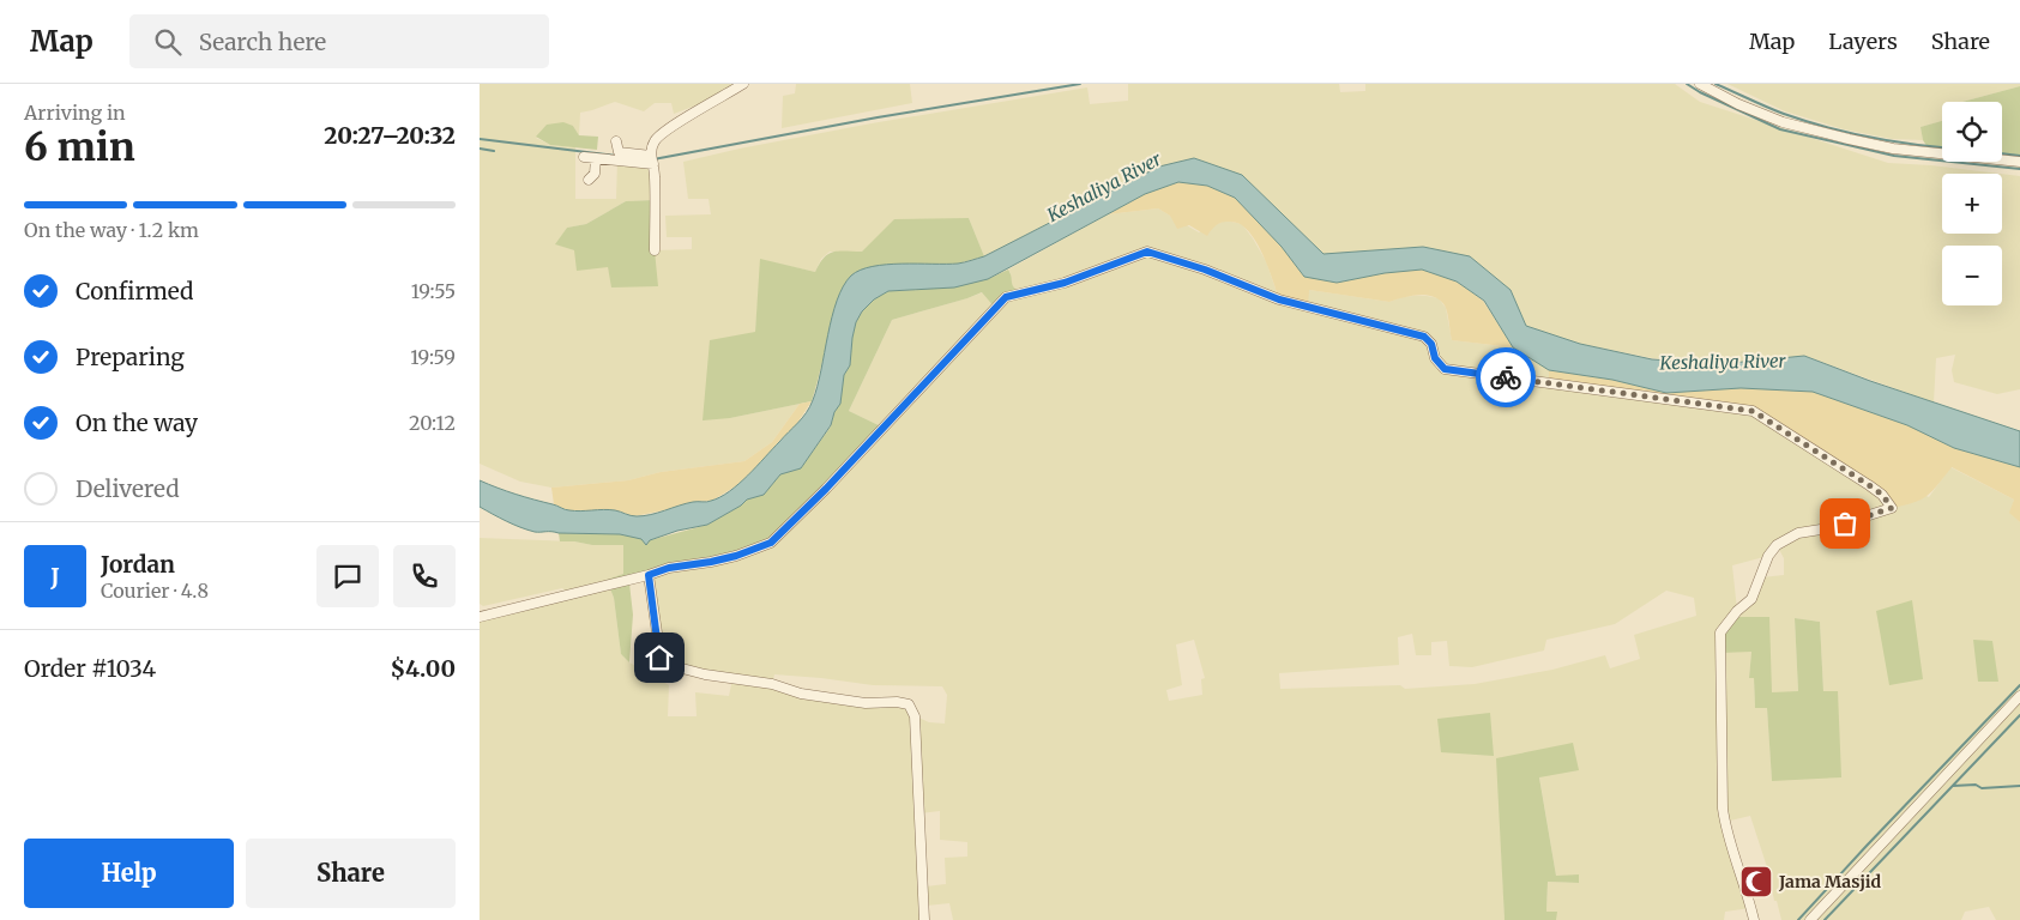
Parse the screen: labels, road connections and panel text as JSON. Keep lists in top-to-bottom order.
{
  "water": ["Keshaliya River"],
  "places": {
    "mosque": ["Jama Masjid"]
  },
  "page": {
    "header": "Map",
    "search": "Search here",
    "nav": ["Map", "Layers", "Share"],
    "heading": ["6 min", "Arriving in", "20:27–20:32"],
    "panel": [
      "Jordan",
      "Courier · 4.8",
      "Order #1034",
      "$4.00"
    ],
    "map_buttons": ["+", "−"],
    "bar": "On the way · 1.2 km",
    "list": [
      ["Confirmed", "19:55"],
      ["Preparing", "19:59"],
      ["On the way", "20:12"],
      "Delivered"
    ],
    "round": "J",
    "buttons": ["Help", "Share"]
  }
}
